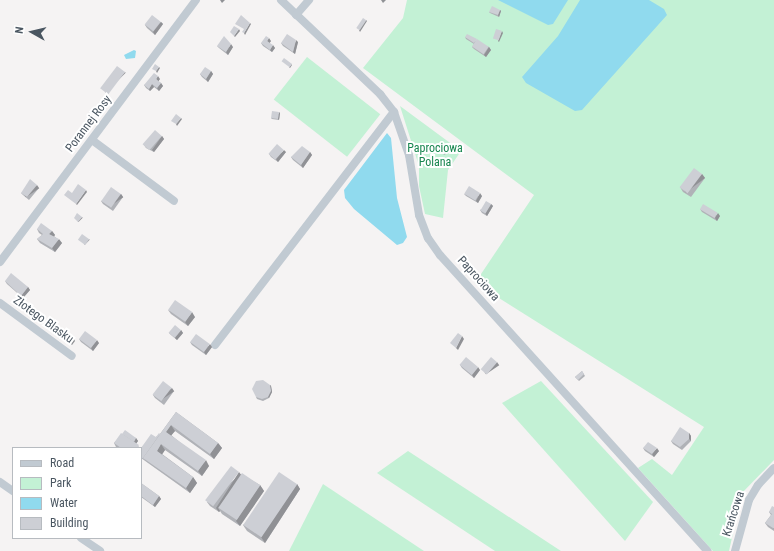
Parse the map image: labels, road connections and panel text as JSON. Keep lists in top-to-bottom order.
{
  "streets": {
    "street": [
      "Porannej Rosy",
      "Paprociowa",
      "Złotego Blasku",
      "Krańcowa"
    ]
  },
  "parks": ["Paprociowa Polana"],
  "legend": [
    "Road",
    "Park",
    "Water",
    "Building"
  ],
  "north": "left"
}
